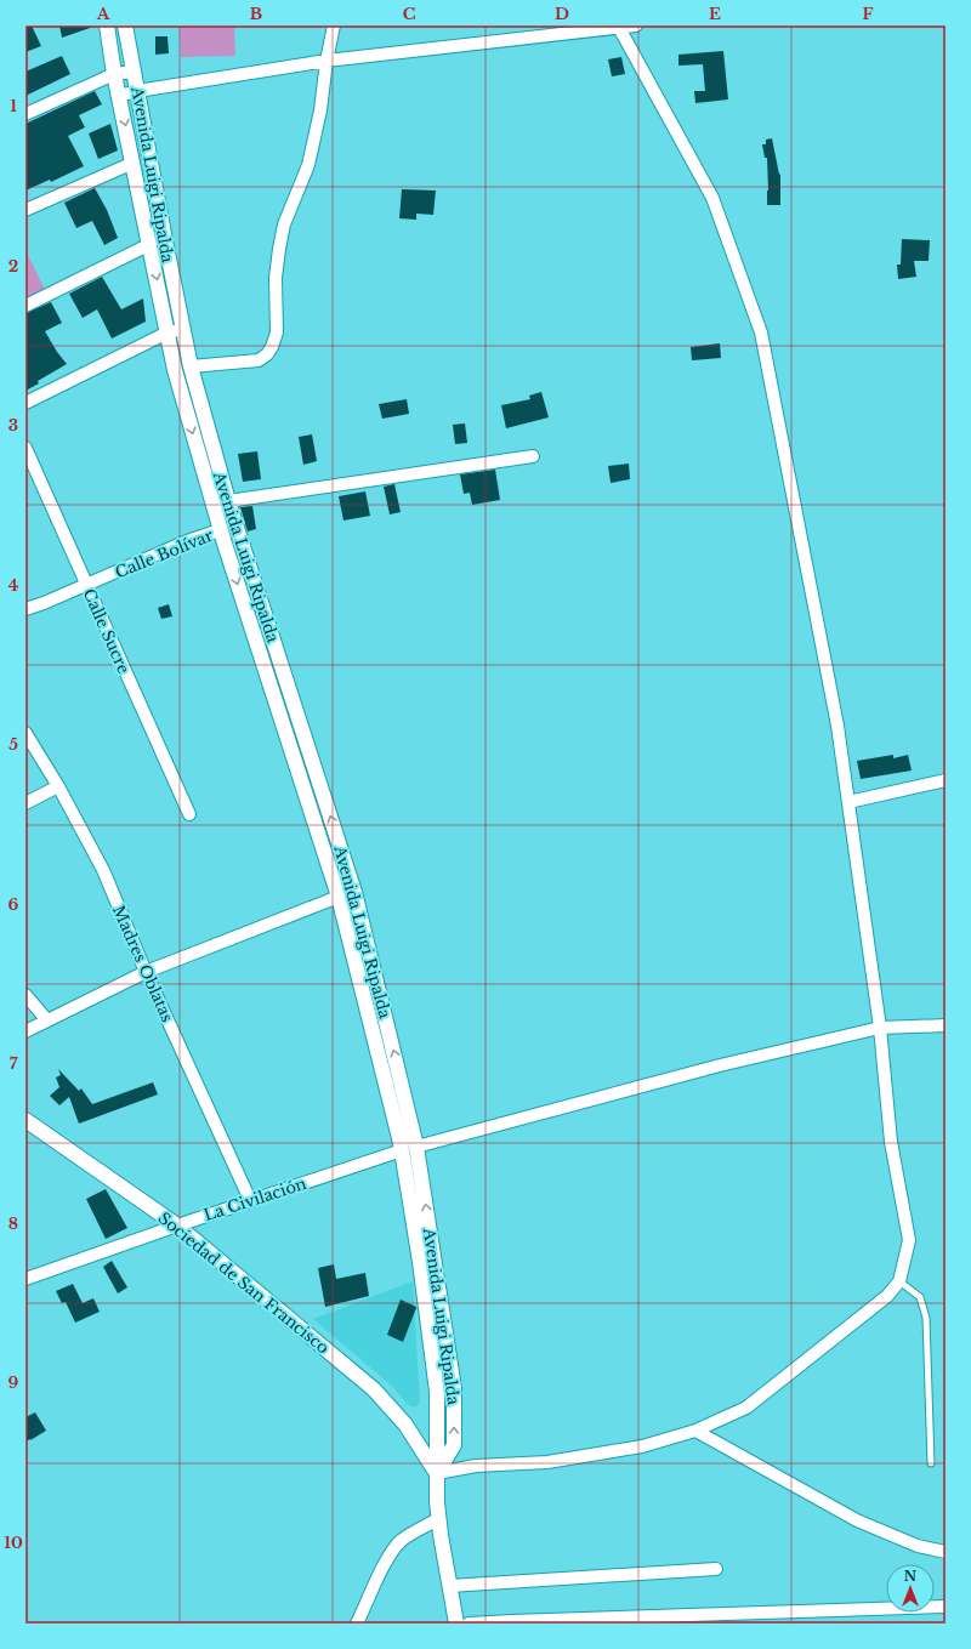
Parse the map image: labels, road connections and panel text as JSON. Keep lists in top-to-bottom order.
{
  "streets": {
    "street": [
      "Avenida Luigi Ripalda",
      "Calle Bolívar",
      "Calle Sucre",
      "Madres Oblatas",
      "La Civilación",
      "Sociedad de San Francisco"
    ]
  },
  "crossings": [
    ["Avenida Luigi Ripalda", "Calle Bolívar"],
    ["Avenida Luigi Ripalda", "La Civilación"],
    ["Avenida Luigi Ripalda", "Sociedad de San Francisco"],
    ["Calle Bolívar", "Calle Sucre"],
    ["Madres Oblatas", "La Civilación"],
    ["La Civilación", "Sociedad de San Francisco"]
  ],
  "north": "top",
  "grid": {
    "columns": [
      "A",
      "B",
      "C",
      "D",
      "E",
      "F"
    ],
    "rows": [
      "1",
      "2",
      "3",
      "4",
      "5",
      "6",
      "7",
      "8",
      "9",
      "10"
    ]
  }
}
